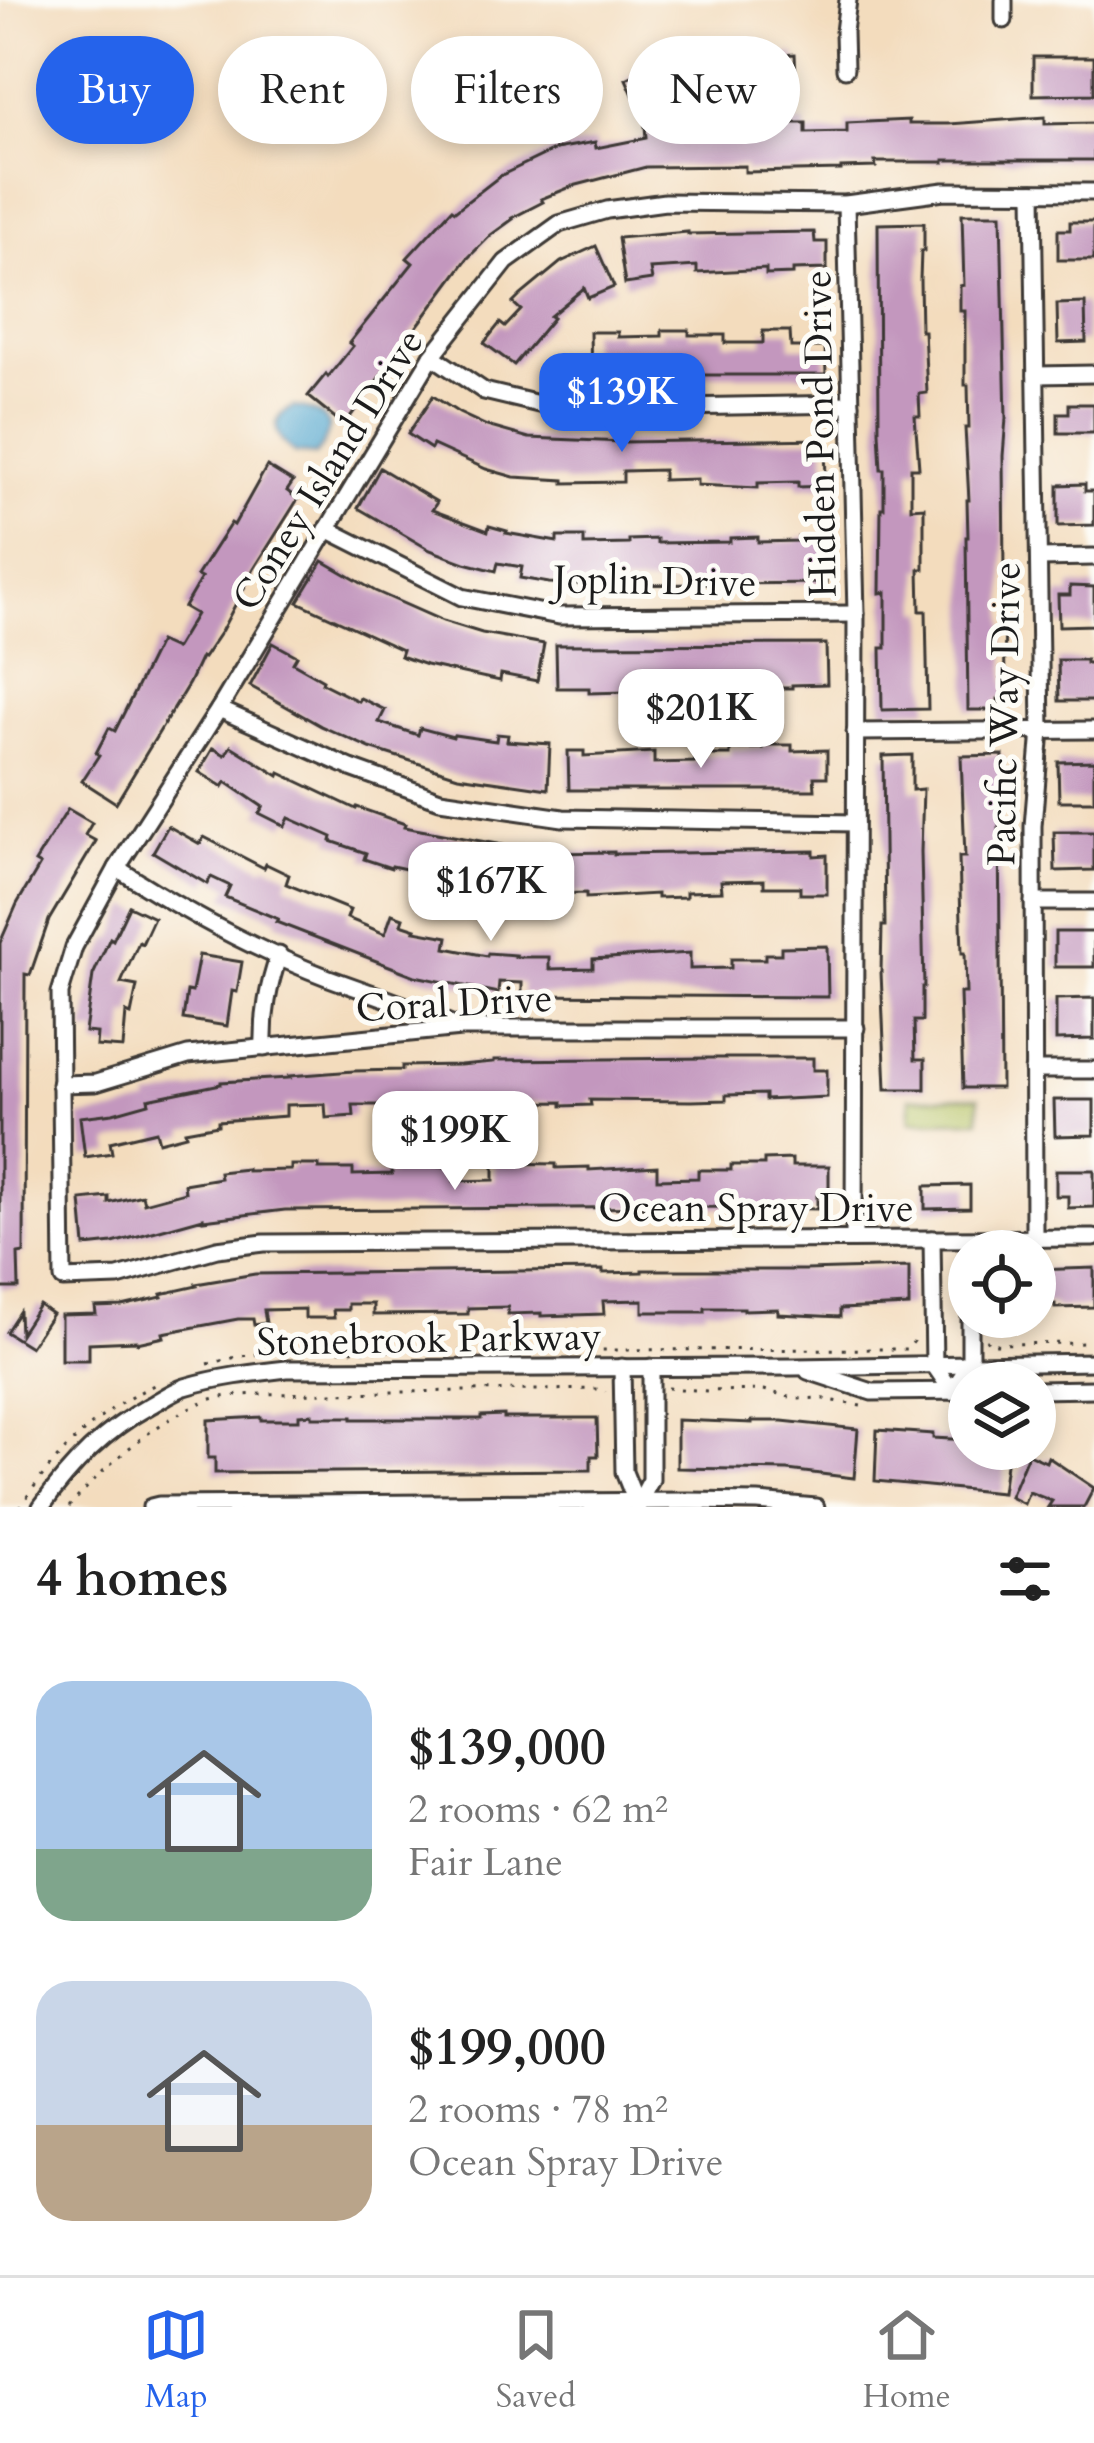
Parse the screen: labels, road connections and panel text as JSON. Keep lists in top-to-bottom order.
{
  "streets": {
    "street": [
      "Hidden Pond Drive",
      "Coney Island Drive",
      "Joplin Drive",
      "Pacific Way Drive",
      "Coral Drive",
      "Ocean Spray Drive",
      "Stonebrook Parkway"
    ]
  },
  "crossings": [
    ["Hidden Pond Drive", "Coney Island Drive"],
    ["Hidden Pond Drive", "Joplin Drive"],
    ["Hidden Pond Drive", "Coral Drive"],
    ["Hidden Pond Drive", "Ocean Spray Drive"],
    ["Coney Island Drive", "Joplin Drive"],
    ["Coney Island Drive", "Pacific Way Drive"],
    ["Coney Island Drive", "Coral Drive"],
    ["Coney Island Drive", "Ocean Spray Drive"]
  ],
  "page": {
    "chip": [
      "Buy",
      "Rent",
      "Filters",
      "New"
    ],
    "price": [
      "$139K",
      "$201K",
      "$167K",
      "$199K"
    ],
    "heading": "4 homes",
    "list": [
      {
        "name": "$139,000",
        "note": "2 rooms · 62 m² · Fair Lane"
      },
      {
        "name": "$199,000",
        "note": "2 rooms · 78 m² · Ocean Spray Drive"
      }
    ],
    "tabs": ["Map", "Saved", "Home"]
  }
}
